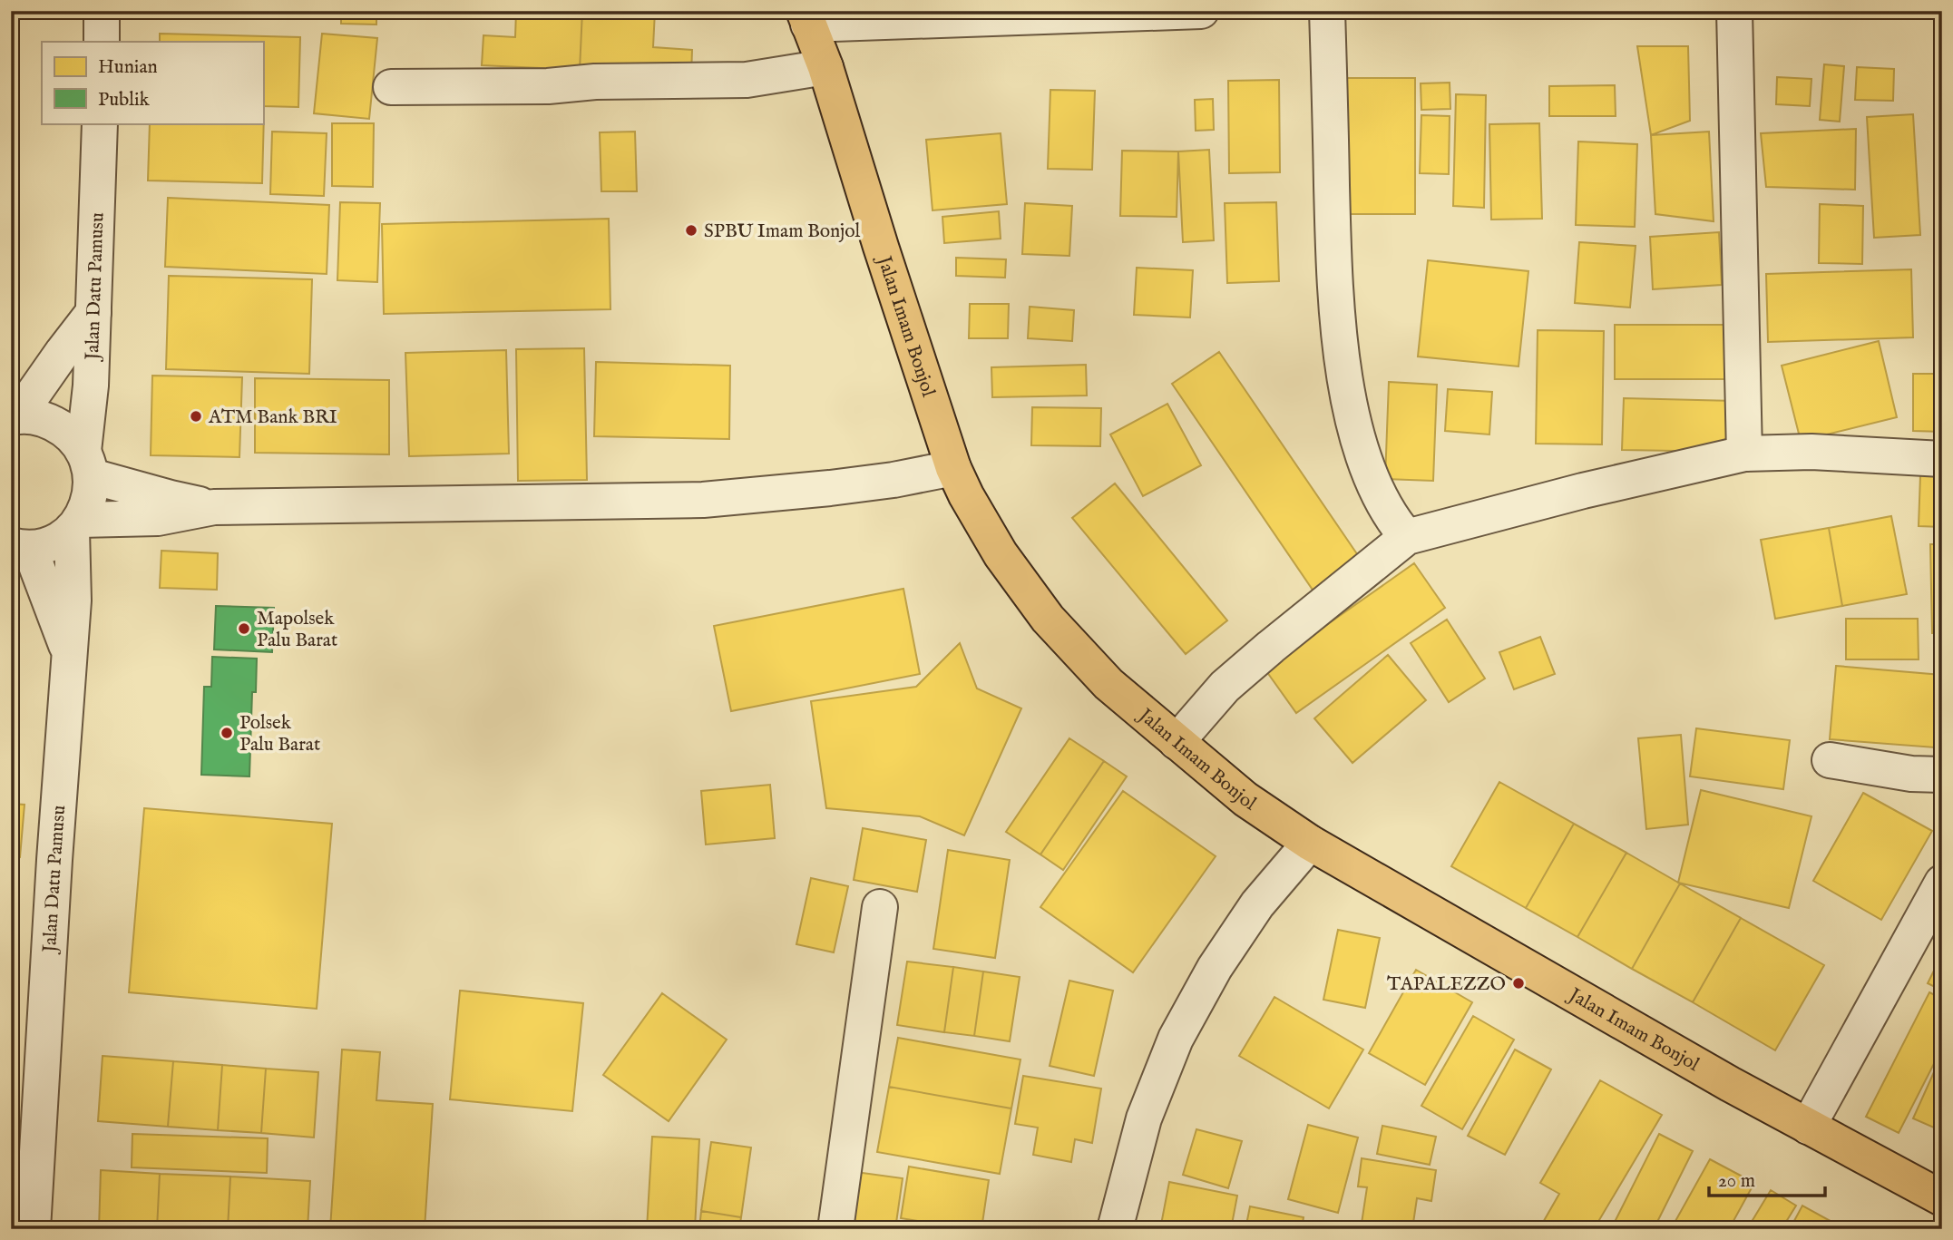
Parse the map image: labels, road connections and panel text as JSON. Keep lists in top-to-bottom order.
{
  "streets": {
    "highway": ["Jalan Imam Bonjol"],
    "street": ["Jalan Datu Pamusu"]
  },
  "places": [
    "SPBU Imam Bonjol",
    "ATM Bank BRI",
    "Mapolsek Palu Barat",
    "Polsek Palu Barat",
    "TAPALEZZO"
  ],
  "legend": ["Hunian", "Publik"],
  "scale_bar": "20 m"
}
